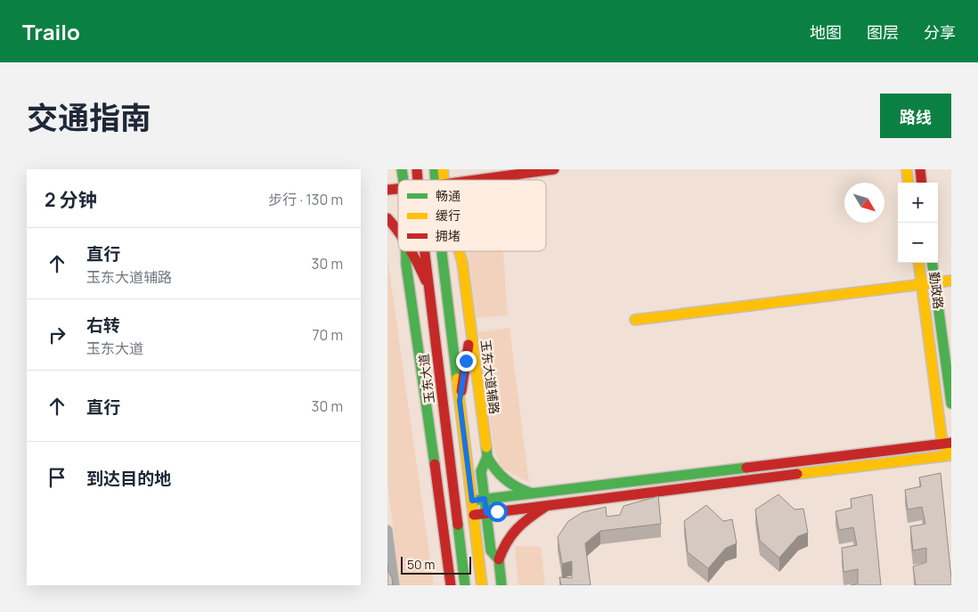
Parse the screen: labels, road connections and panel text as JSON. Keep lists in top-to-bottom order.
{
  "streets": {
    "street": ["勤政路", "玉东大道辅路", "玉东大道"]
  },
  "legend": ["畅通", "缓行", "拥堵"],
  "scale_bar": "50 m",
  "north": "bottom right",
  "page": {
    "header": "Trailo",
    "nav": ["地图", "图层", "分享"],
    "title": "交通指南",
    "buttons": "路线",
    "heading": ["2 分钟", "步行 · 130 m"],
    "map_buttons": ["+", "−"],
    "list": [
      ["直行", "玉东大道辅路", "30 m"],
      ["右转", "玉东大道", "70 m"],
      ["直行", "30 m"],
      "到达目的地"
    ],
    "scale": "50 m"
  }
}
